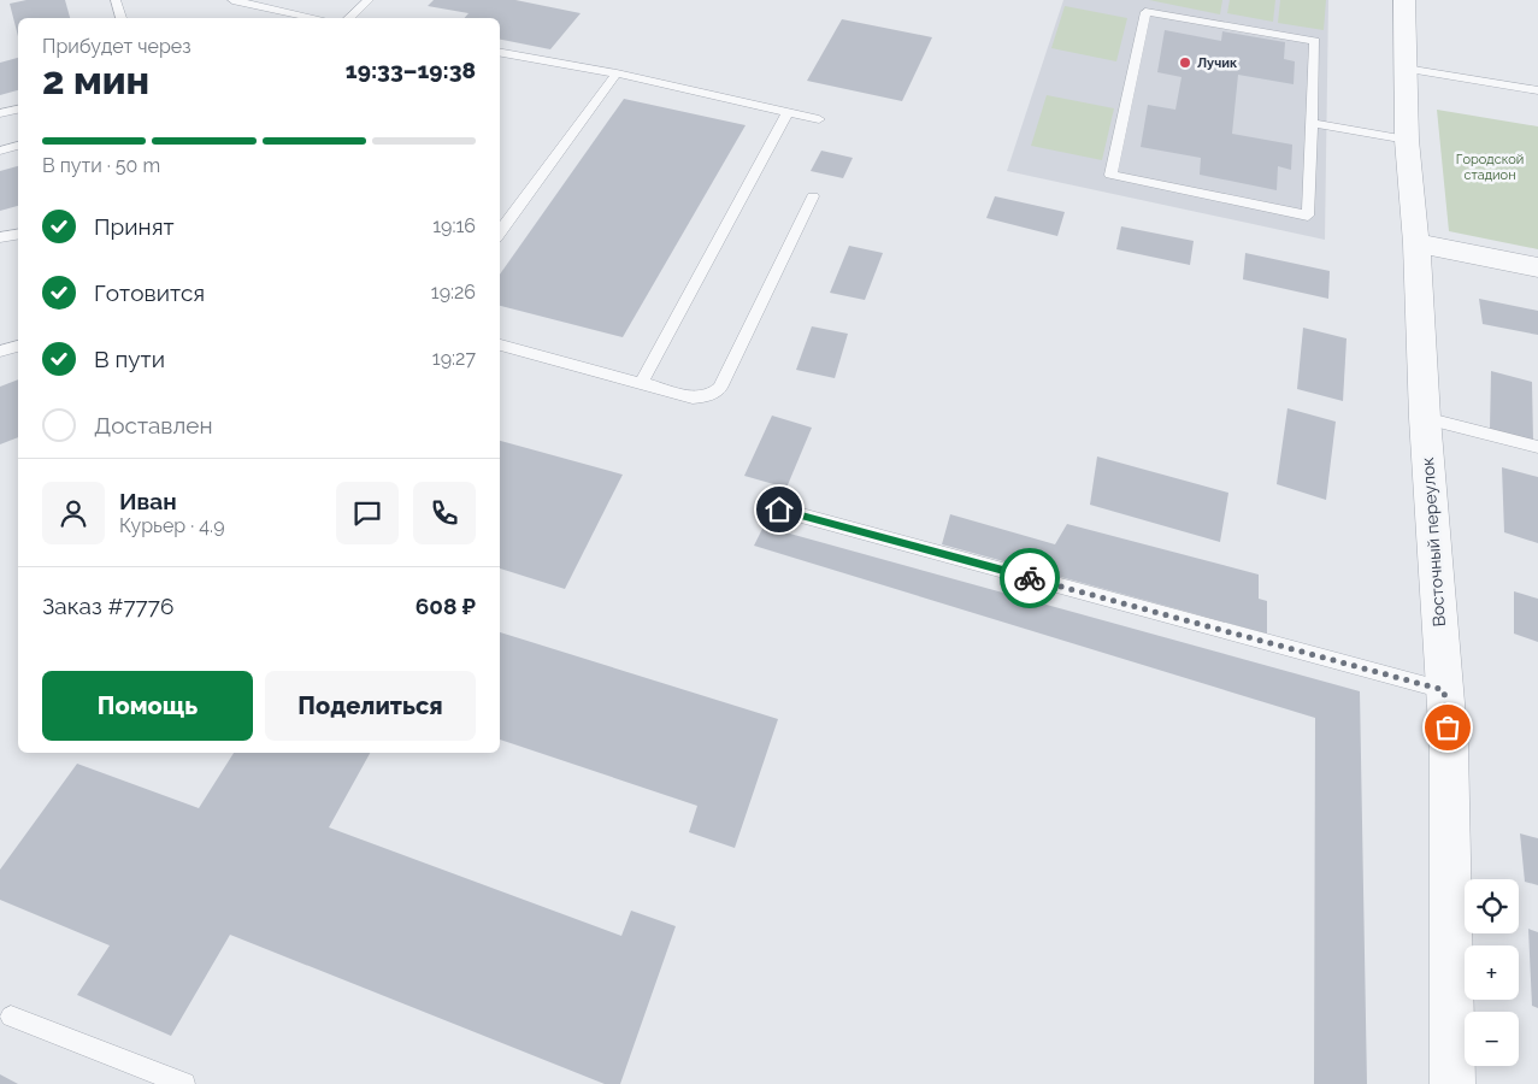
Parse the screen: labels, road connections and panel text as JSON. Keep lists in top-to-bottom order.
{
  "streets": {
    "street": ["Восточный переулок"]
  },
  "parks": ["Городской стадион"],
  "places": ["Лучик"],
  "page": {
    "heading": ["2 мин", "Прибудет через", "19:33–19:38"],
    "panel": [
      "Иван",
      "Курьер · 4.9",
      "Заказ #7776",
      "608 ₽"
    ],
    "bar": "В пути · 50 m",
    "list": [
      ["Принят", "19:16"],
      ["Готовится", "19:26"],
      ["В пути", "19:27"],
      "Доставлен"
    ],
    "buttons": ["Помощь", "Поделиться"],
    "map_buttons": ["+", "−"]
  }
}
